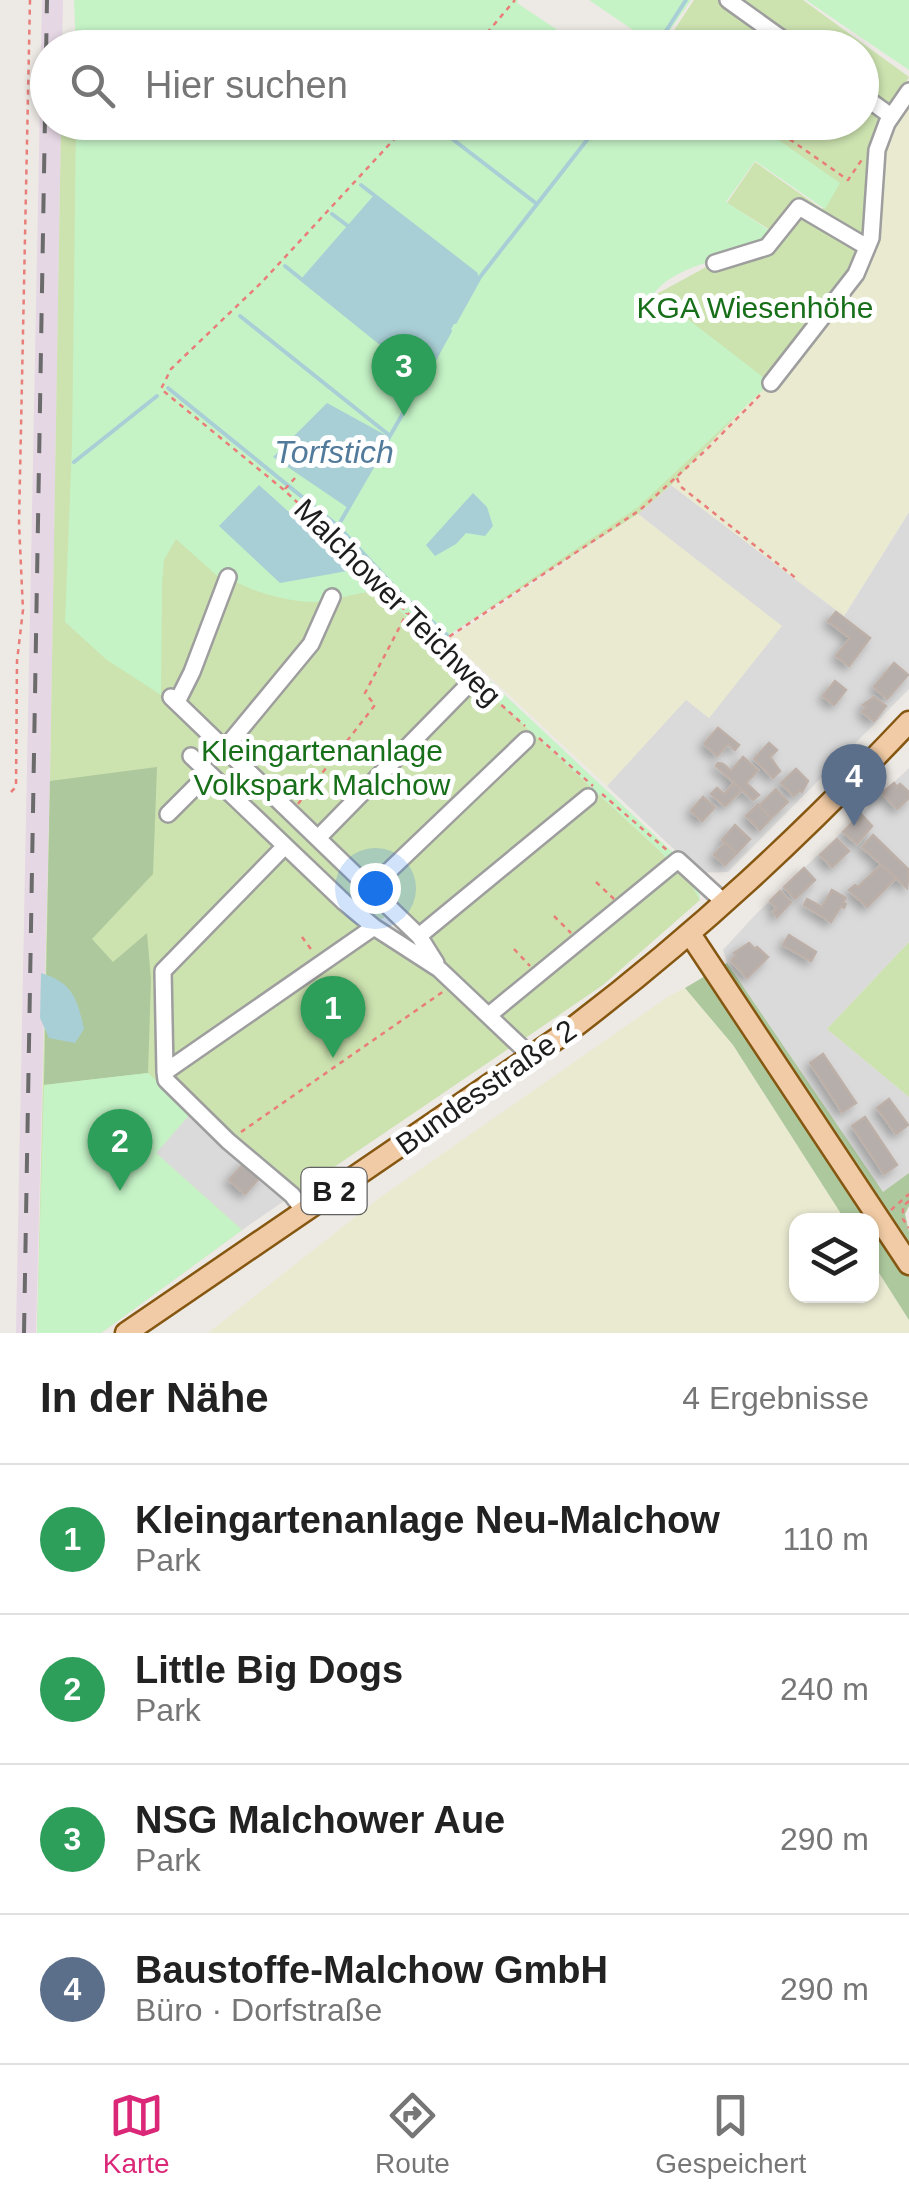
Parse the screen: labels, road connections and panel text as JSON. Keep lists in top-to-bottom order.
{
  "streets": {
    "main road": ["Bundesstraße 2", "B 2"],
    "path": ["Malchower Teichweg"]
  },
  "crossings": [
    ["Bundesstraße 2", "B 2"]
  ],
  "water": ["Torfstich"],
  "parks": ["KGA Wiesenhöhe", "Kleingartenanlage Volkspark Malchow"],
  "page": {
    "search": "Hier suchen",
    "pins": [
      "3",
      "4",
      "1",
      "2"
    ],
    "heading": ["In der Nähe", "4 Ergebnisse"],
    "list": [
      {
        "mark": "1",
        "name": "Kleingartenanlage Neu-Malchow",
        "note": "Park",
        "value": "110 m"
      },
      {
        "mark": "2",
        "name": "Little Big Dogs",
        "note": "Park",
        "value": "240 m"
      },
      {
        "mark": "3",
        "name": "NSG Malchower Aue",
        "note": "Park",
        "value": "290 m"
      },
      {
        "mark": "4",
        "name": "Baustoffe-Malchow GmbH",
        "note": "Büro · Dorfstraße",
        "value": "290 m"
      }
    ],
    "nav": ["Karte", "Route", "Gespeichert"]
  }
}
